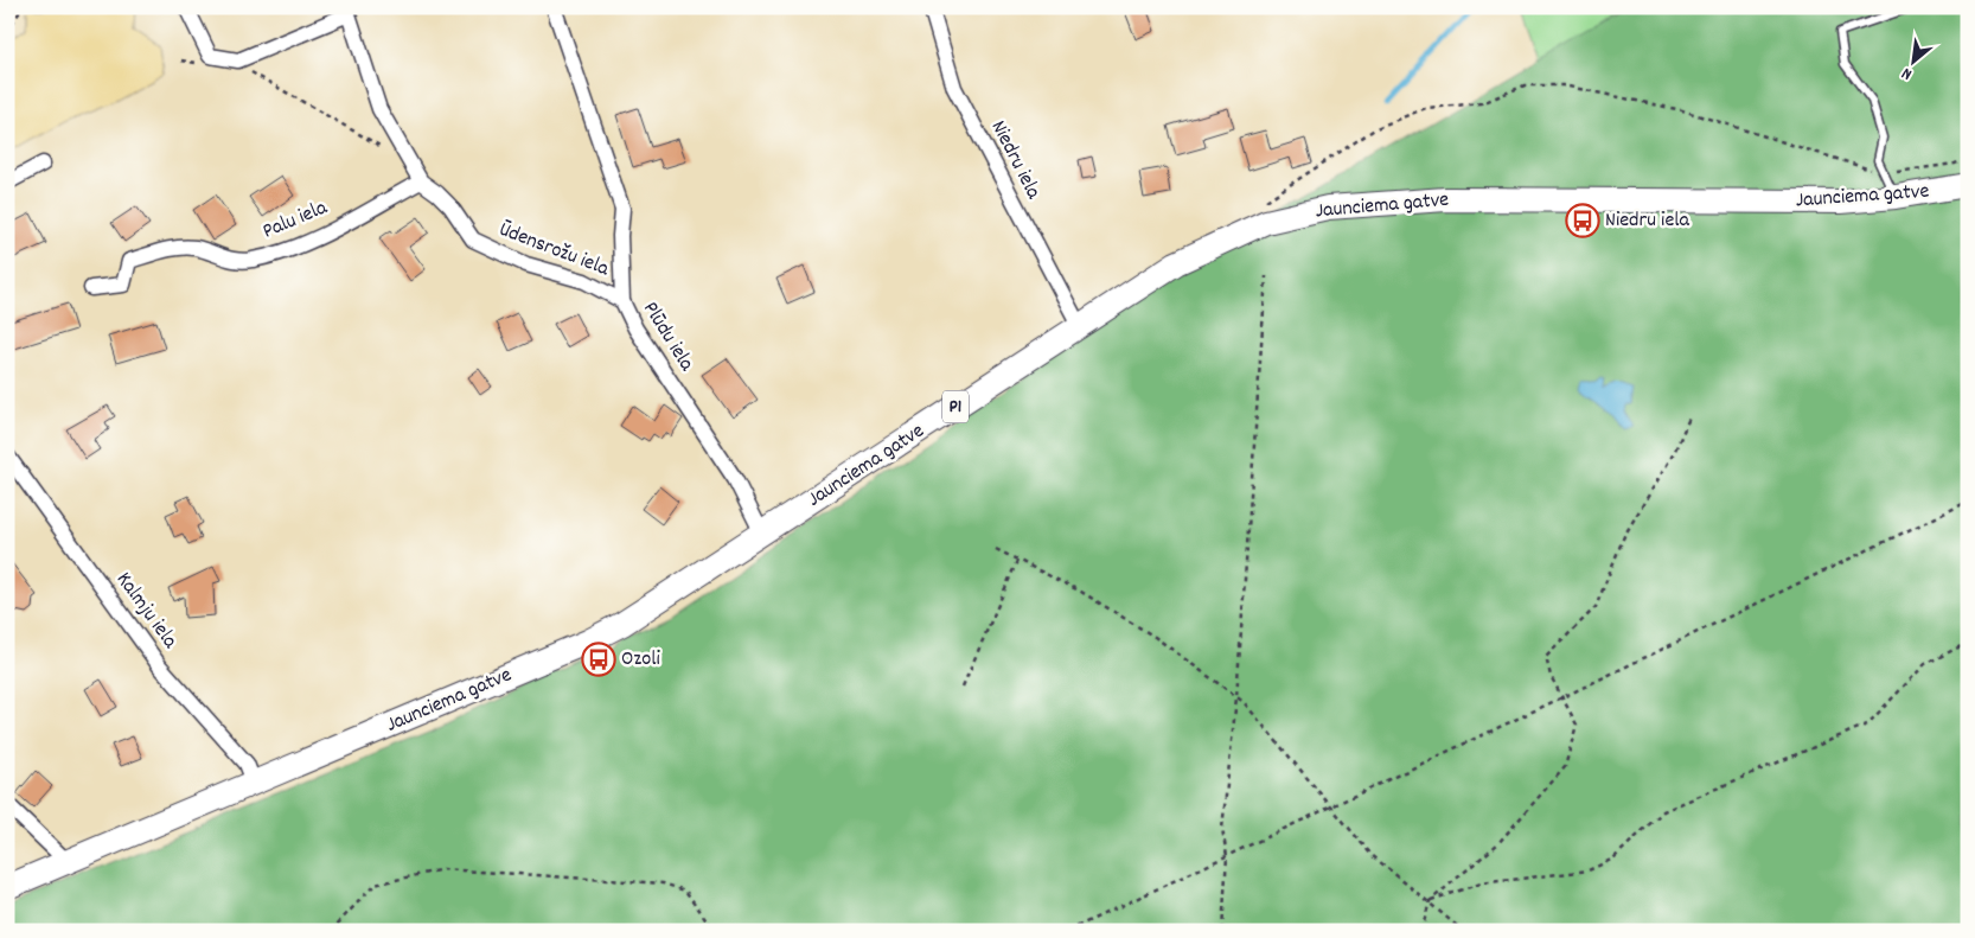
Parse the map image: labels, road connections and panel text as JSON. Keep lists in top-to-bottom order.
{
  "streets": {
    "main road": ["Jaunciema gatve", "P1"],
    "street": [
      "Niedru iela",
      "Palu iela",
      "Ūdensrožu iela",
      "Plūdu iela",
      "Kalmju iela"
    ]
  },
  "crossings": [
    ["Niedru iela", "Jaunciema gatve"],
    ["Jaunciema gatve", "Plūdu iela"],
    ["Jaunciema gatve", "Kalmju iela"],
    ["Palu iela", "Ūdensrožu iela"],
    ["Ūdensrožu iela", "Plūdu iela"]
  ],
  "places": {
    "bus stop": ["Niedru iela", "Ozoli"]
  },
  "north": "bottom left"
}
